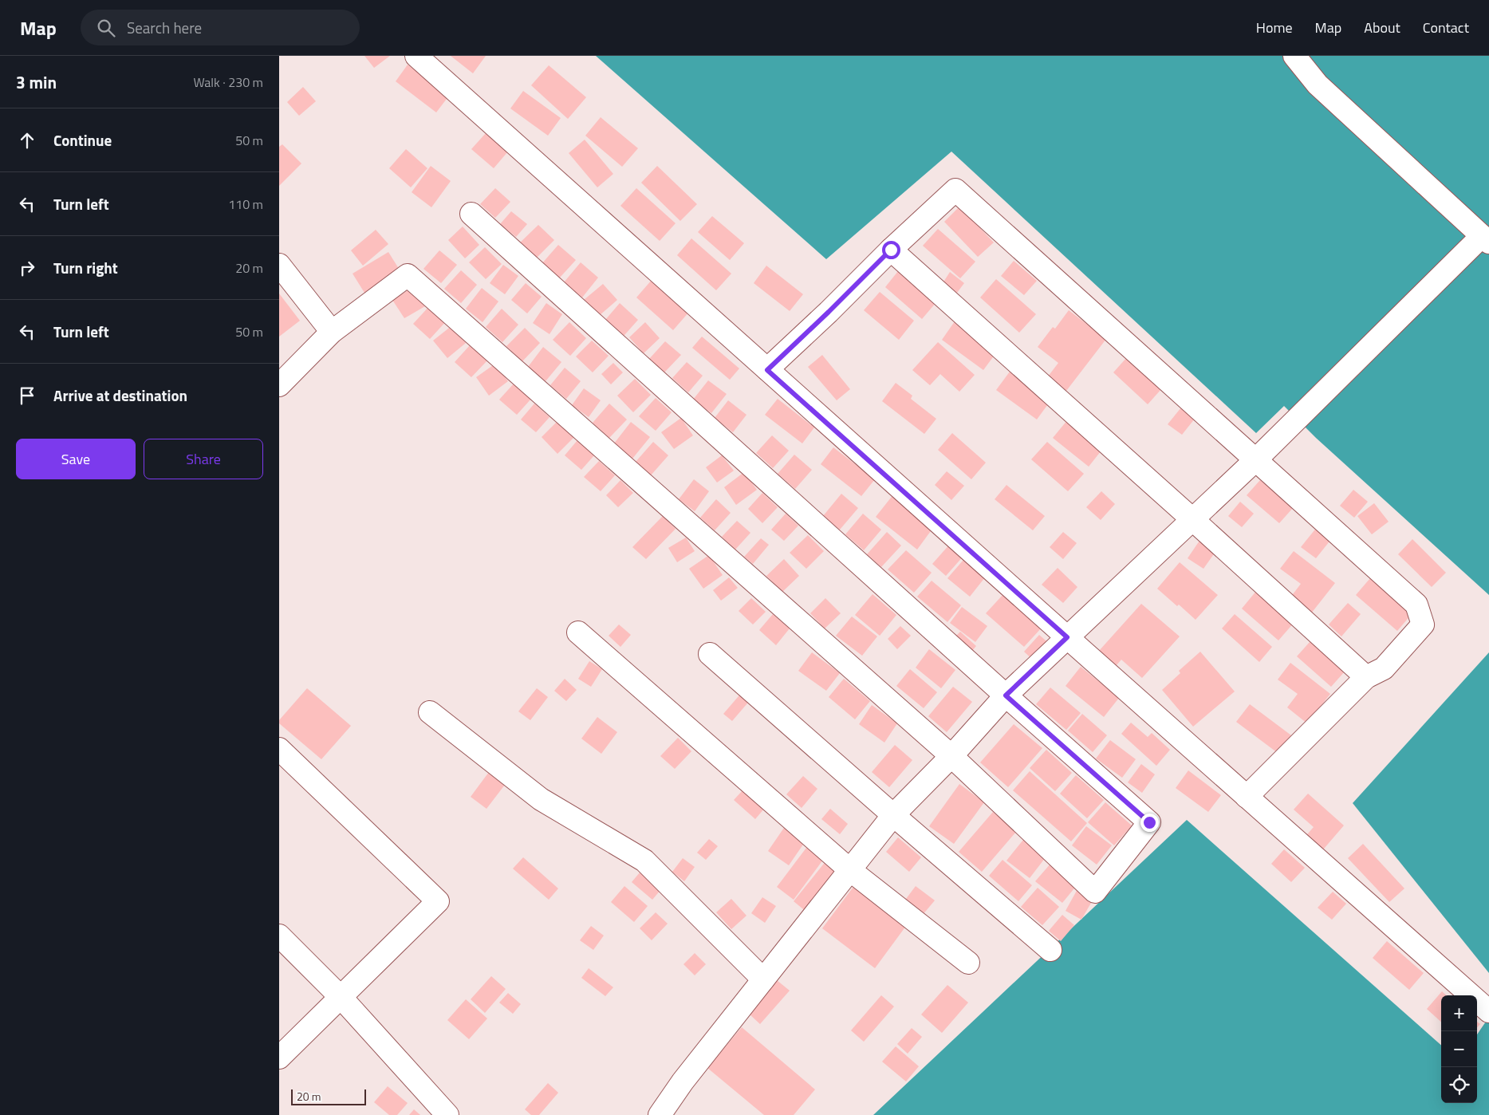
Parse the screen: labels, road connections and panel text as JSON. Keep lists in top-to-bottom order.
{
  "scale_bar": "20 m",
  "page": {
    "header": "Map",
    "search": "Search here",
    "nav": [
      "Home",
      "Map",
      "About",
      "Contact"
    ],
    "heading": ["3 min", "Walk · 230 m"],
    "list": [
      ["Continue", "50 m"],
      ["Turn left", "110 m"],
      ["Turn right", "20 m"],
      ["Turn left", "50 m"],
      "Arrive at destination"
    ],
    "buttons": ["Save", "Share"],
    "map_buttons": ["+", "−"],
    "scale": "20 m"
  }
}
